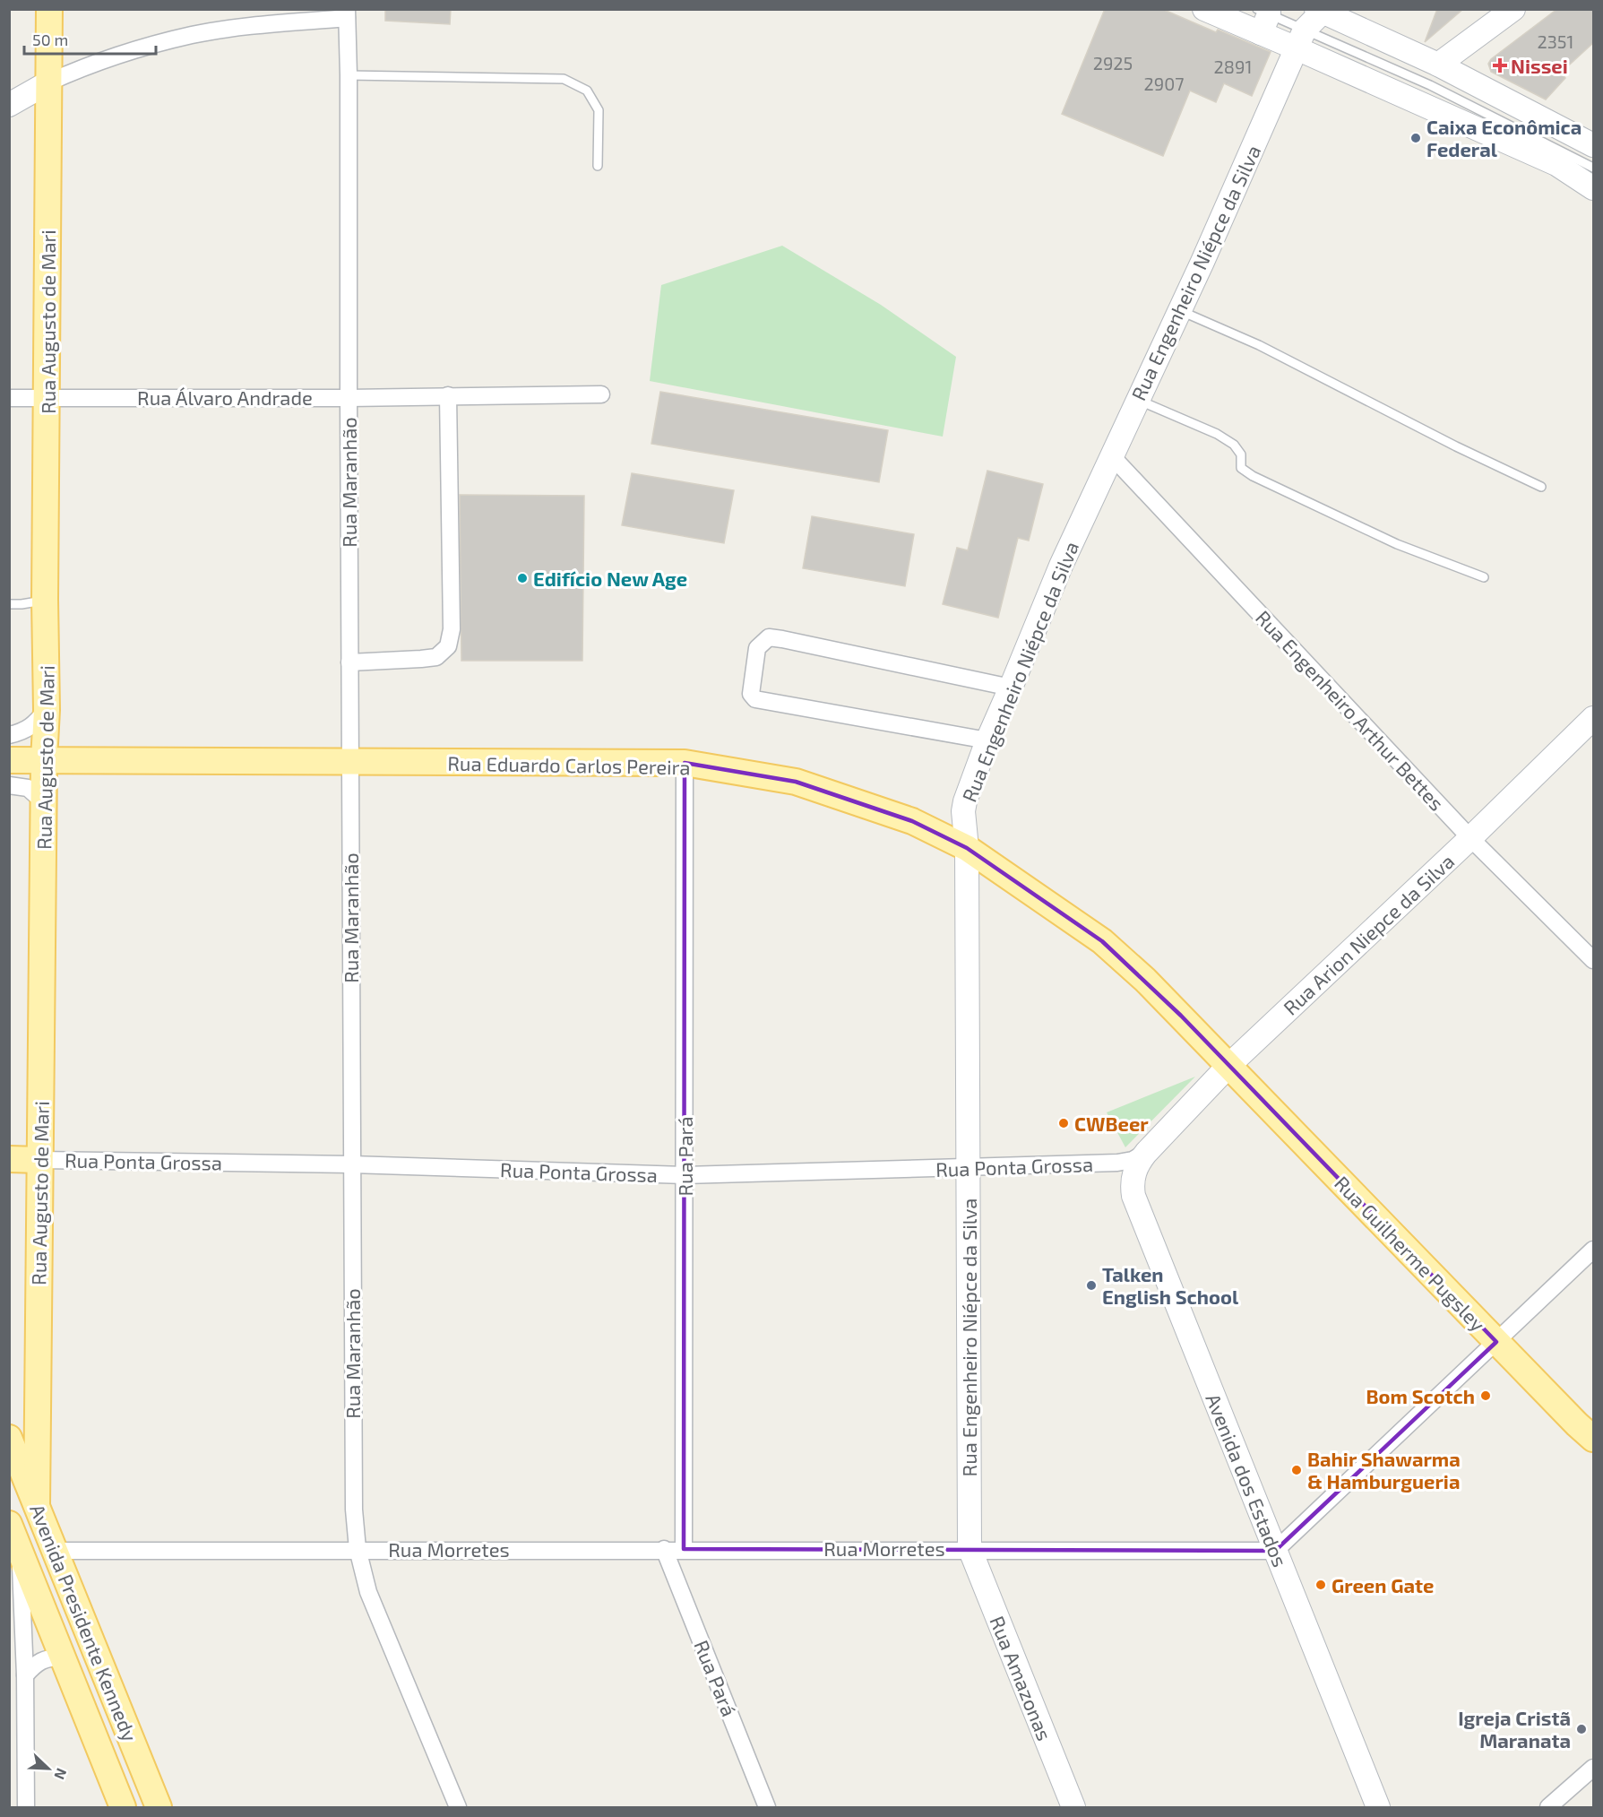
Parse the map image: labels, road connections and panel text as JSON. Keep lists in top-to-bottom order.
{
  "streets": {
    "main road": [
      "Rua Augusto de Mari",
      "Rua Eduardo Carlos Pereira",
      "Rua Ponta Grossa",
      "Rua Guilherme Pugsley",
      "Avenida Presidente Kennedy"
    ],
    "street": [
      "Rua Engenheiro Niépce da Silva",
      "Rua Álvaro Andrade",
      "Rua Maranhão",
      "Rua Engenheiro Arthur Bettes",
      "Rua Arion Niepce da Silva",
      "Rua Pará",
      "Avenida dos Estados",
      "Rua Morretes",
      "Rua Amazonas"
    ]
  },
  "crossings": [
    ["Rua Engenheiro Niépce da Silva", "Rua Engenheiro Arthur Bettes"],
    ["Rua Engenheiro Niépce da Silva", "Rua Eduardo Carlos Pereira"],
    ["Rua Engenheiro Niépce da Silva", "Rua Ponta Grossa"],
    ["Rua Engenheiro Niépce da Silva", "Rua Morretes"],
    ["Rua Engenheiro Niépce da Silva", "Rua Amazonas"],
    ["Rua Augusto de Mari", "Rua Álvaro Andrade"],
    ["Rua Augusto de Mari", "Rua Eduardo Carlos Pereira"],
    ["Rua Augusto de Mari", "Rua Ponta Grossa"],
    ["Rua Augusto de Mari", "Avenida Presidente Kennedy"],
    ["Rua Álvaro Andrade", "Rua Maranhão"],
    ["Rua Maranhão", "Rua Eduardo Carlos Pereira"],
    ["Rua Maranhão", "Rua Ponta Grossa"],
    ["Rua Maranhão", "Rua Morretes"],
    ["Rua Engenheiro Arthur Bettes", "Rua Arion Niepce da Silva"],
    ["Rua Eduardo Carlos Pereira", "Rua Arion Niepce da Silva"],
    ["Rua Eduardo Carlos Pereira", "Rua Pará"],
    ["Rua Eduardo Carlos Pereira", "Rua Guilherme Pugsley"],
    ["Rua Arion Niepce da Silva", "Rua Ponta Grossa"],
    ["Rua Arion Niepce da Silva", "Rua Guilherme Pugsley"],
    ["Rua Arion Niepce da Silva", "Avenida dos Estados"],
    ["Rua Pará", "Rua Ponta Grossa"],
    ["Rua Pará", "Rua Morretes"],
    ["Rua Ponta Grossa", "Avenida dos Estados"],
    ["Avenida dos Estados", "Rua Morretes"],
    ["Rua Morretes", "Avenida Presidente Kennedy"],
    ["Rua Morretes", "Rua Amazonas"]
  ],
  "places": {
    "health": ["Nissei"],
    "other": [
      "Caixa Econômica Federal",
      "Edifício New Age",
      "CWBeer",
      "Talken English School",
      "Bom Scotch",
      "Bahir Shawarma & Hamburgueria",
      "Green Gate",
      "Igreja Cristã Maranata"
    ]
  },
  "house_numbers": [
    "2351",
    "2925",
    "2891",
    "2907"
  ],
  "scale_bar": "50 m",
  "north": "bottom right"
}
